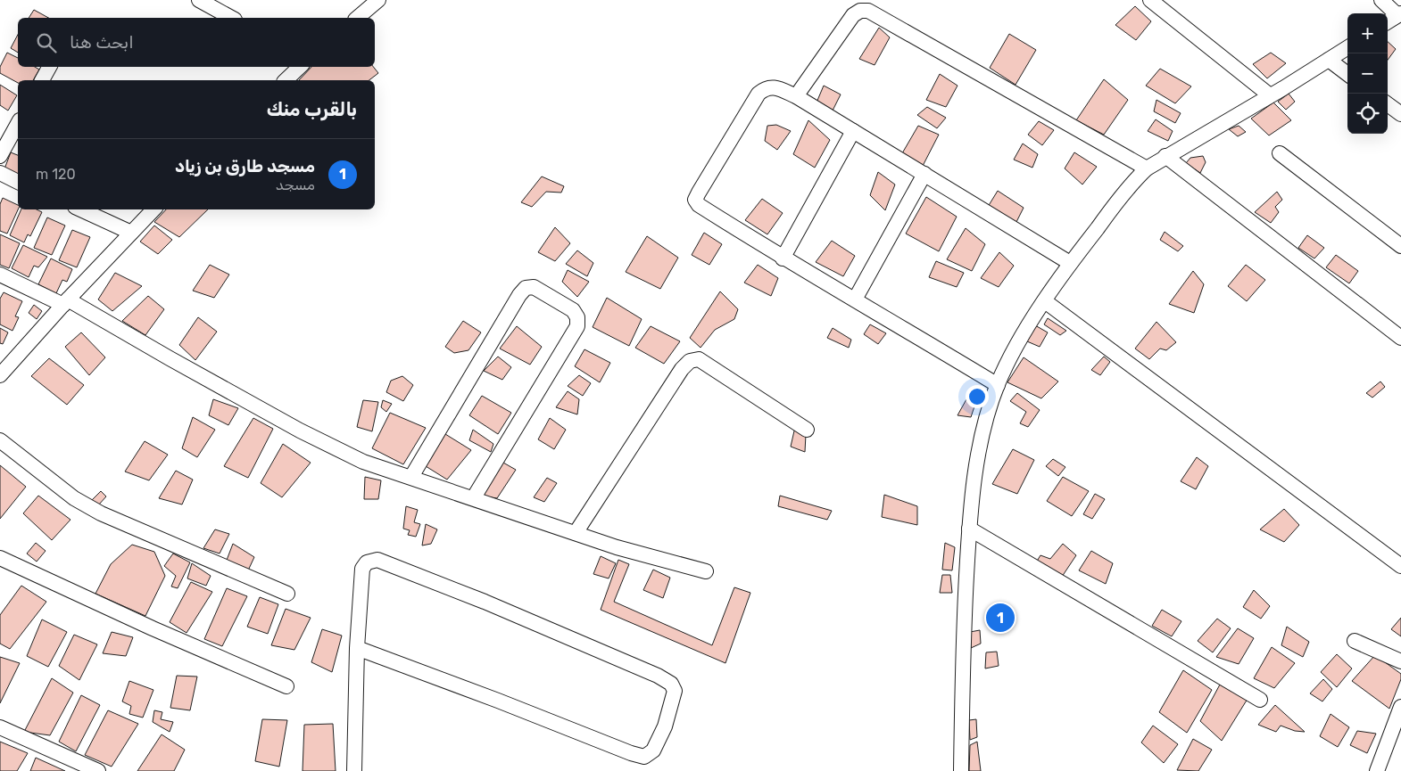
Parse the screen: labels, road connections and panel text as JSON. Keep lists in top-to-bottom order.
{
  "page": {
    "map_buttons": ["+", "−"],
    "search": "ابحث هنا",
    "heading": "بالقرب منك",
    "list": [
      {
        "mark": "1",
        "name": "مسجد طارق بن زياد",
        "note": "مسجد",
        "value": "120 m"
      }
    ],
    "pins": "1"
  }
}
